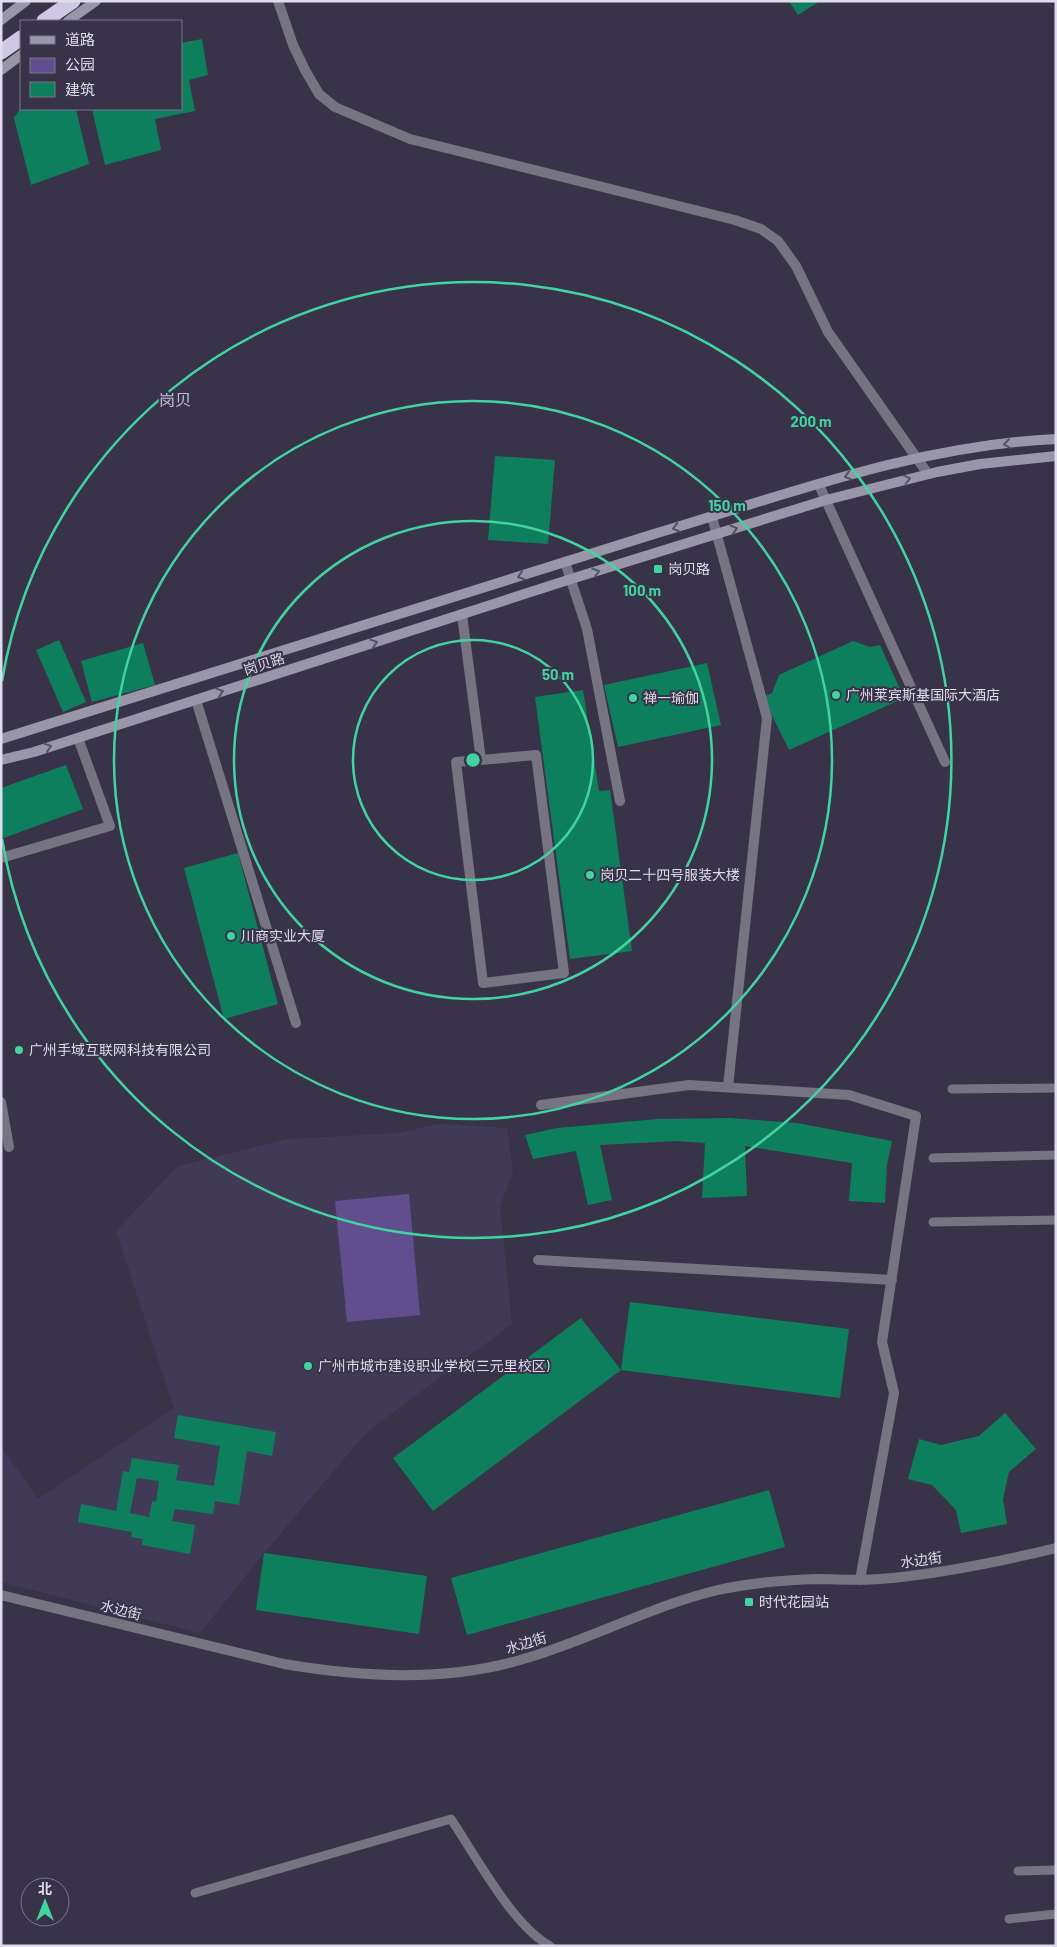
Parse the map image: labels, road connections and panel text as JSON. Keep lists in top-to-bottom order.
{
  "streets": {
    "main road": ["岗贝路"],
    "street": ["水边街"]
  },
  "districts": ["岗贝"],
  "places": {
    "transit": ["岗贝路", "时代花园站"],
    "other": [
      "广州莱宾斯基国际大酒店",
      "禅一瑜伽",
      "岗贝二十四号服装大楼",
      "川商实业大厦",
      "广州手域互联网科技有限公司",
      "广州市城市建设职业学校(三元里校区)"
    ]
  },
  "legend": ["道路", "公园", "建筑"],
  "north": "top",
  "rings": [
    "200 m",
    "150 m",
    "100 m",
    "50 m"
  ]
}
